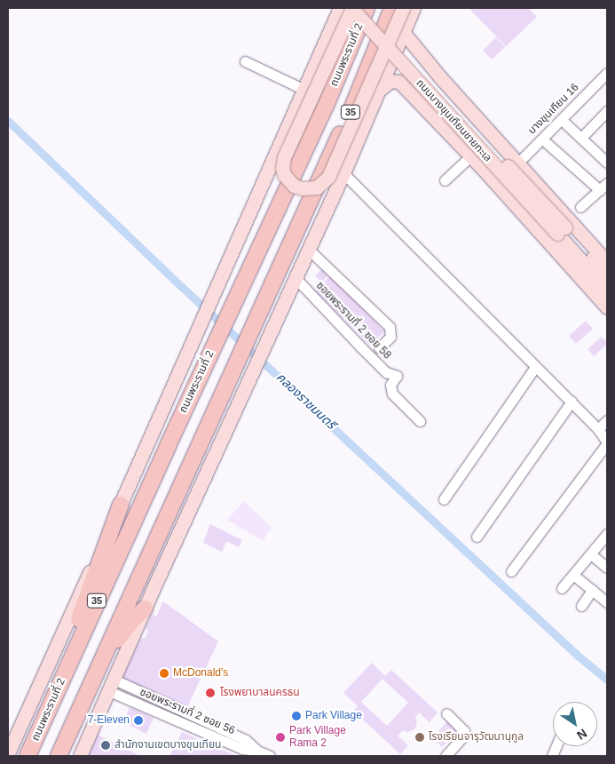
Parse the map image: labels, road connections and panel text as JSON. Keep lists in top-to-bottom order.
{
  "streets": {
    "highway": ["ถนนพระรามที่ 2", "35"],
    "main road": ["ถนนบางขุนเทียนชายทะเล"],
    "street": ["บางขุนเทียน 16", "ซอยพระรามที่ 2 ซอย 58", "ซอยพระรามที่ 2 ซอย 56"]
  },
  "crossings": [
    ["ถนนพระรามที่ 2", "ถนนบางขุนเทียนชายทะเล"],
    ["35", "ซอยพระรามที่ 2 ซอย 58"],
    ["35", "ซอยพระรามที่ 2 ซอย 56"]
  ],
  "water": ["คลองราชมนตรี"],
  "places": [
    "McDonald's",
    "โรงพยาบาลนครธน",
    "Park Village",
    "7-Eleven",
    "Park Village Rama 2",
    "โรงเรียนจารุวัฒนานุกูล",
    "สำนักงานเขตบางขุนเทียน"
  ],
  "north": "bottom right"
}
